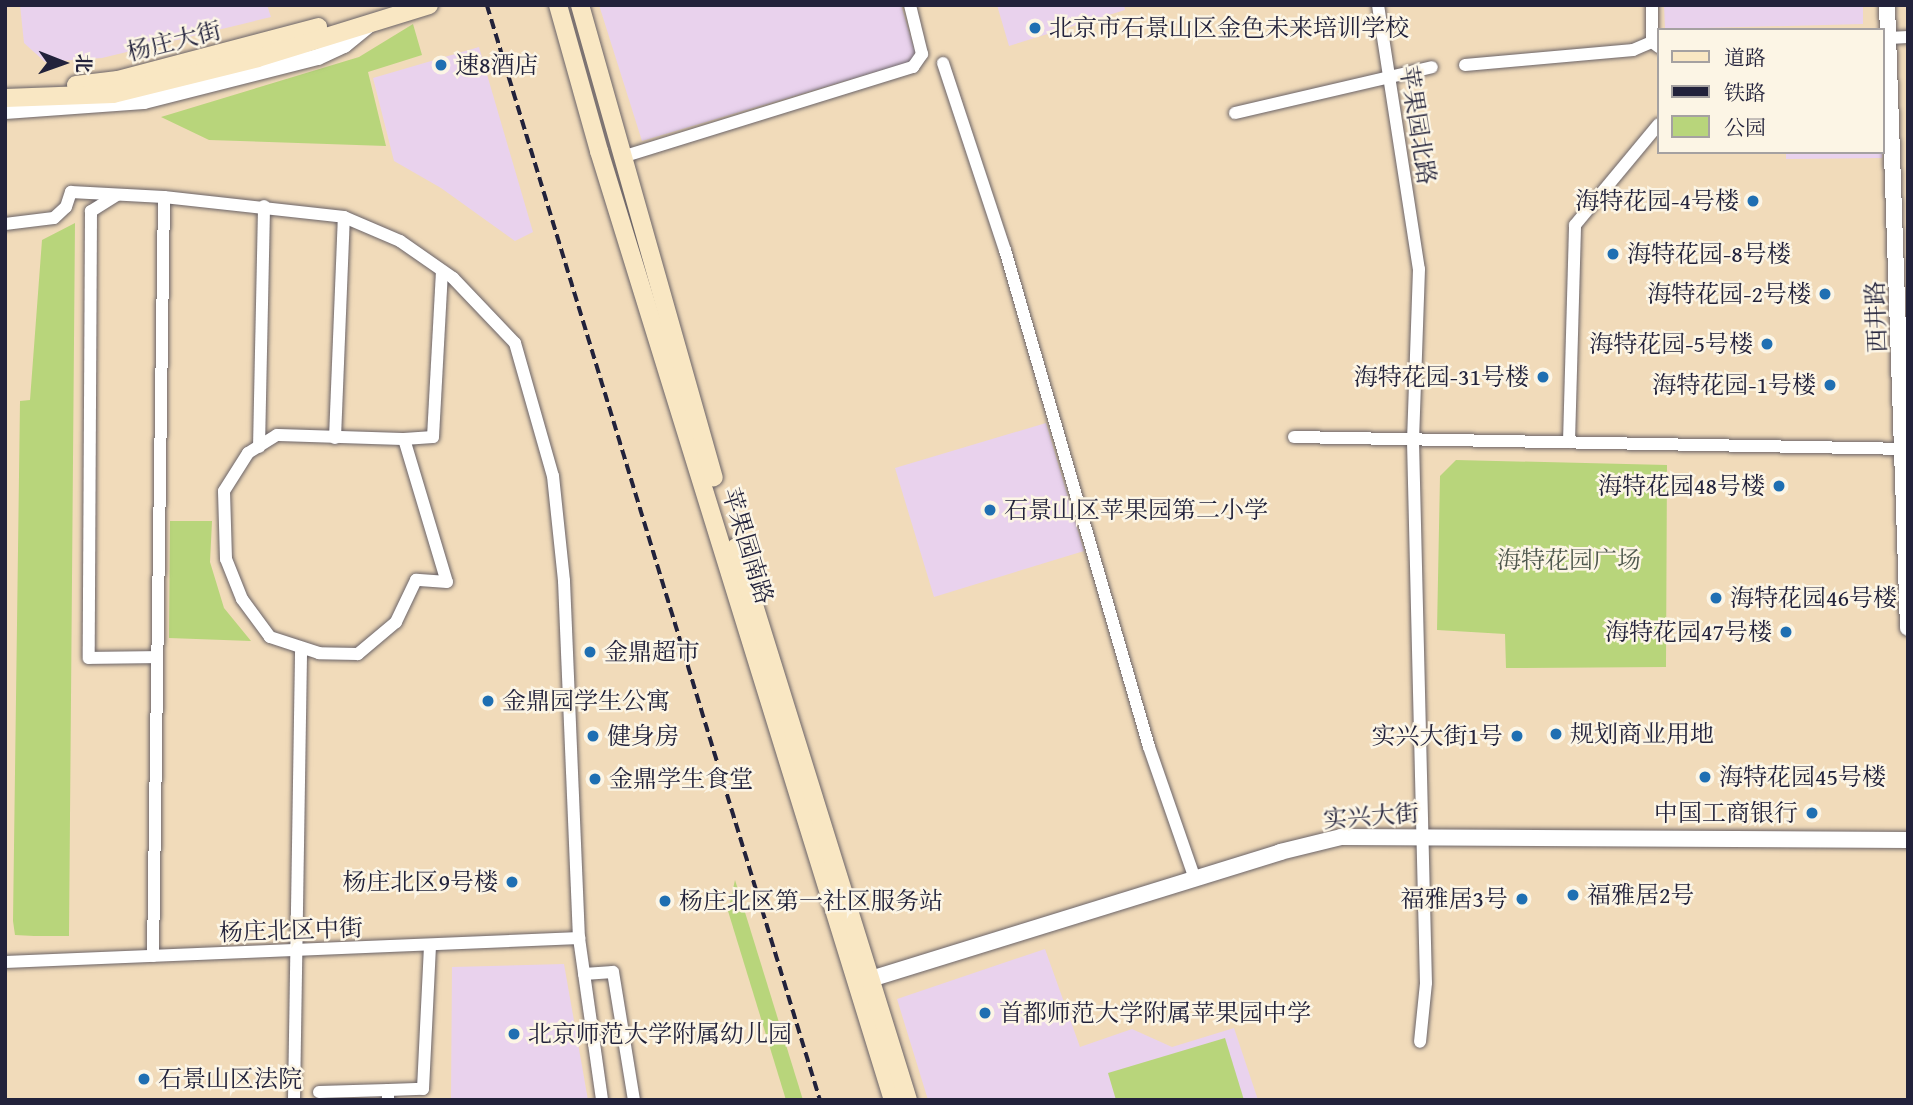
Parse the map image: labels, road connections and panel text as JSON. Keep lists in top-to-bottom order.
{
  "streets": {
    "main road": ["杨庄大街", "苹果园南路"],
    "street": [
      "苹果园北路",
      "西井路",
      "实兴大街",
      "杨庄北区中街"
    ]
  },
  "crossings": [
    ["苹果园北路", "实兴大街"],
    ["苹果园南路", "实兴大街"]
  ],
  "parks": ["海特花园广场"],
  "places": [
    "北京市石景山区金色未来培训学校",
    "速8酒店",
    "海特花园-4号楼",
    "海特花园-8号楼",
    "海特花园-2号楼",
    "海特花园-5号楼",
    "海特花园-31号楼",
    "海特花园-1号楼",
    "海特花园48号楼",
    "石景山区苹果园第二小学",
    "海特花园46号楼",
    "海特花园47号楼",
    "金鼎超市",
    "金鼎园学生公寓",
    "规划商业用地",
    "健身房",
    "实兴大街1号",
    "海特花园45号楼",
    "金鼎学生食堂",
    "中国工商银行",
    "杨庄北区9号楼",
    "福雅居2号",
    "福雅居3号",
    "杨庄北区第一社区服务站",
    "首都师范大学附属苹果园中学",
    "北京师范大学附属幼儿园",
    "石景山区法院"
  ],
  "legend": ["道路", "铁路", "公园"],
  "north": "right"
}
